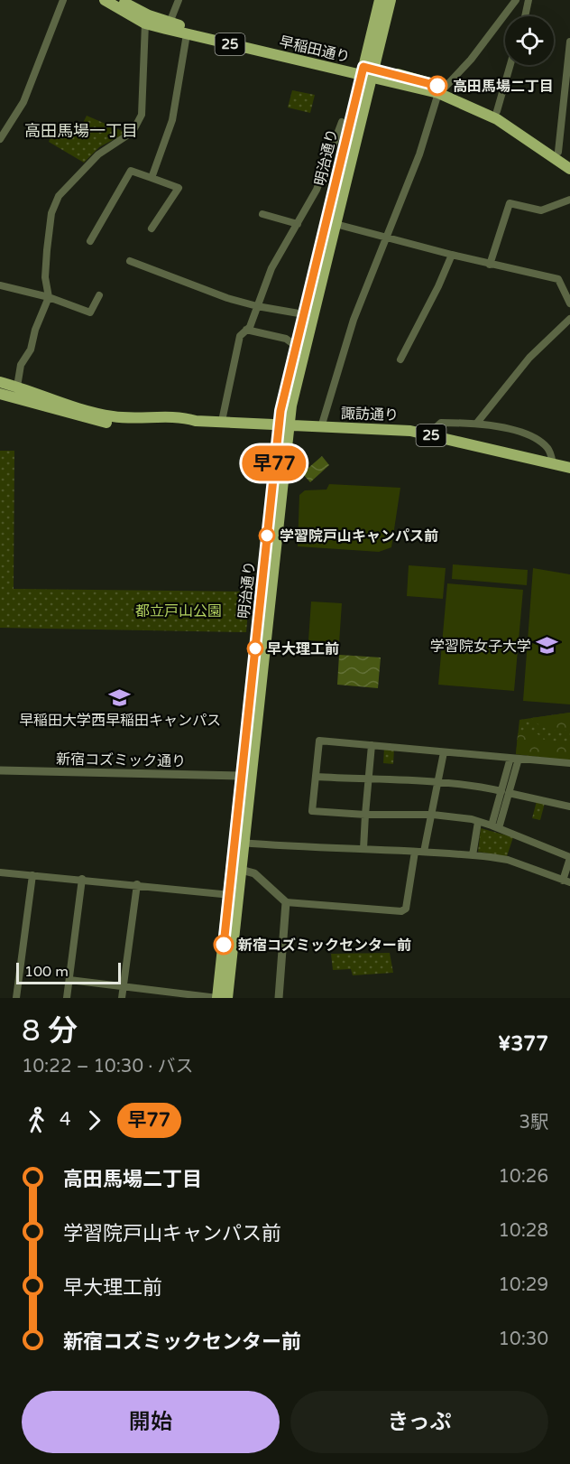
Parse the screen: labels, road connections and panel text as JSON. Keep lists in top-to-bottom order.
{
  "streets": {
    "main road": [
      "25",
      "早稲田通り",
      "明治通り",
      "諏訪通り"
    ],
    "street": ["新宿コズミック通り"]
  },
  "crossings": [
    ["早稲田通り", "明治通り"],
    ["明治通り", "諏訪通り"],
    ["明治通り", "新宿コズミック通り"]
  ],
  "districts": ["高田馬場一丁目"],
  "parks": ["都立戸山公園"],
  "places": {
    "other": [
      "高田馬場二丁目",
      "学習院戸山キャンパス前",
      "早大理工前",
      "新宿コズミックセンター前"
    ],
    "school or university": ["学習院女子大学", "早稲田大学西早稲田キャンパス"]
  },
  "lines": ["bus line 早77"],
  "scale_bar": "100 m",
  "page": {
    "on_map": "早77",
    "scale": "100 m",
    "heading": ["8 分", "10:22 – 10:30 · バス", "¥377"],
    "legs": ["4", "早77", "3駅"],
    "list": [
      {
        "name": "高田馬場二丁目",
        "value": "10:26"
      },
      {
        "name": "学習院戸山キャンパス前",
        "value": "10:28"
      },
      {
        "name": "早大理工前",
        "value": "10:29"
      },
      {
        "name": "新宿コズミックセンター前",
        "value": "10:30"
      }
    ],
    "buttons": ["開始", "きっぷ"]
  }
}
